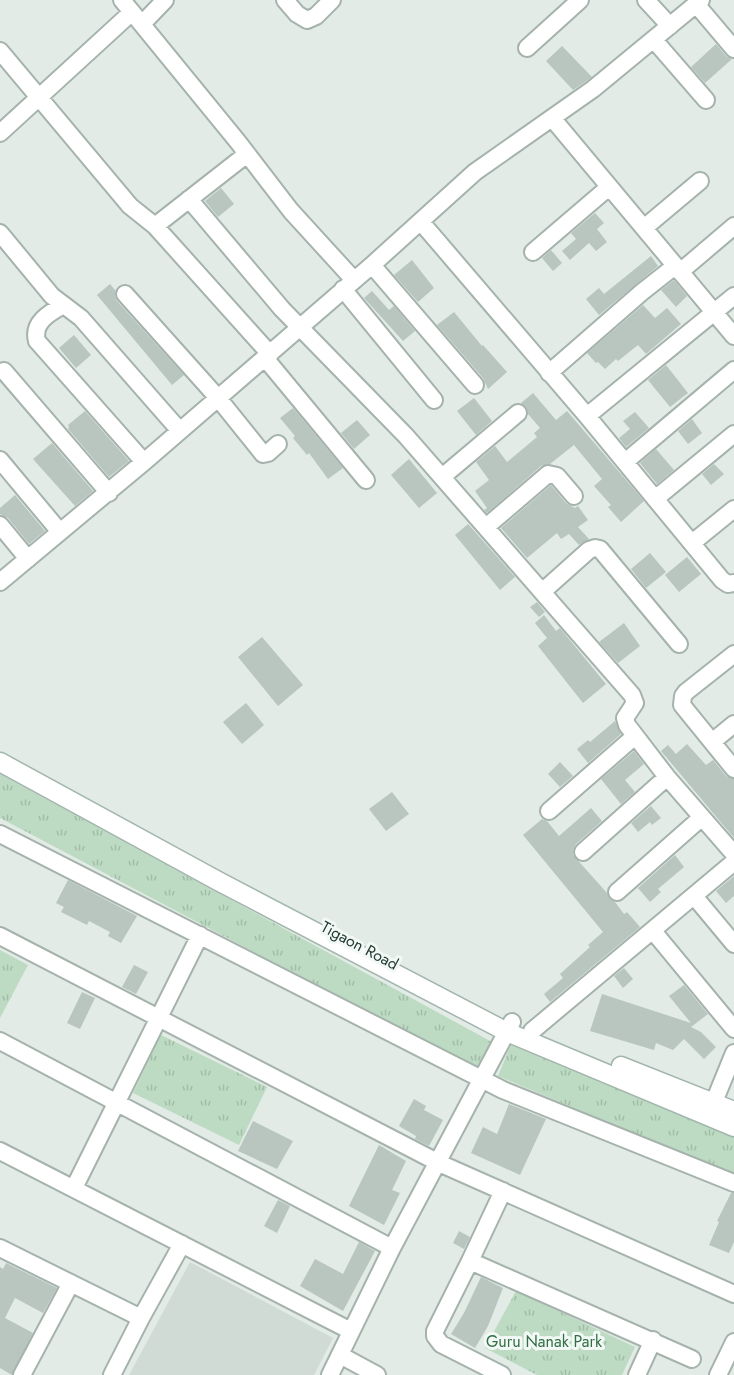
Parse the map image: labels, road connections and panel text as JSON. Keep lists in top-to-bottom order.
{
  "streets": {
    "street": ["Tigaon Road"]
  },
  "parks": ["Guru Nanak Park"]
}
